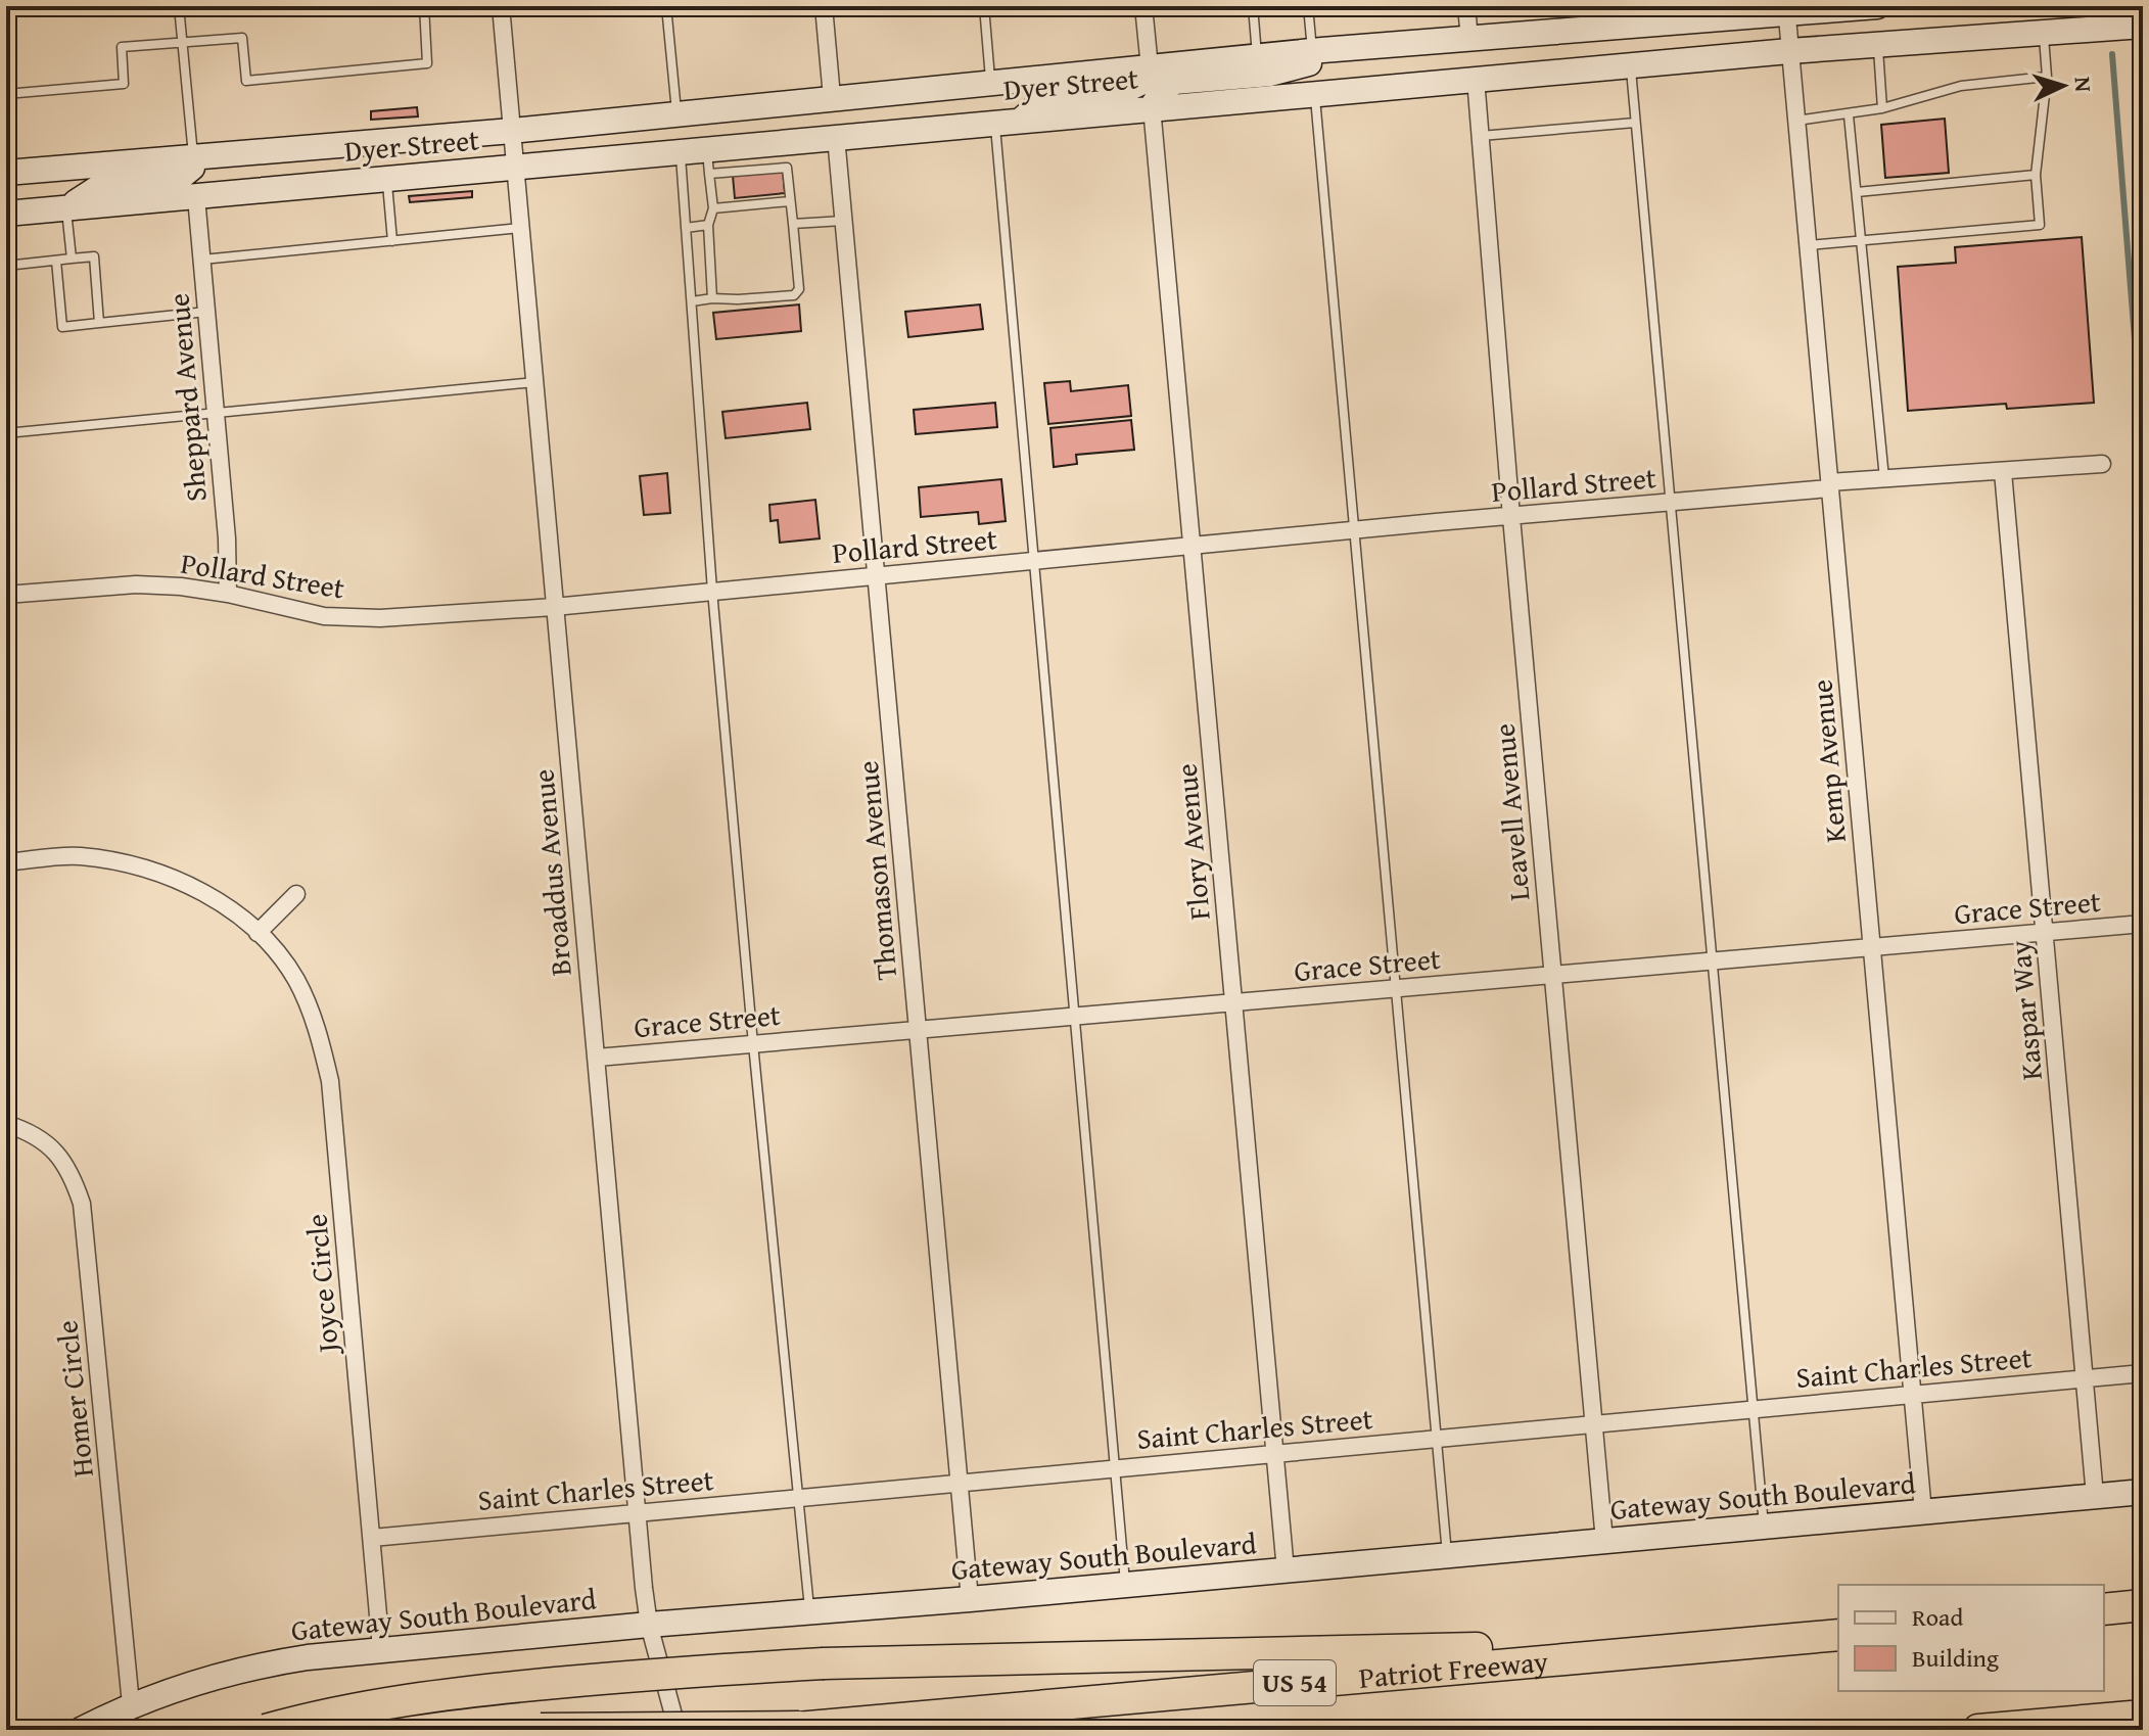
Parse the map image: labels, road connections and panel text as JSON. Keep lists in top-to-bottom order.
{
  "streets": {
    "highway": ["Patriot Freeway", "US 54"],
    "main road": ["Dyer Street", "Gateway South Boulevard"],
    "street": [
      "Sheppard Avenue",
      "Pollard Street",
      "Kemp Avenue",
      "Leavell Avenue",
      "Flory Avenue",
      "Thomason Avenue",
      "Broaddus Avenue",
      "Grace Street",
      "Kaspar Way",
      "Joyce Circle",
      "Saint Charles Street",
      "Homer Circle"
    ]
  },
  "crossings": [
    ["Dyer Street", "Sheppard Avenue"],
    ["Dyer Street", "Kemp Avenue"],
    ["Dyer Street", "Leavell Avenue"],
    ["Dyer Street", "Flory Avenue"],
    ["Dyer Street", "Thomason Avenue"],
    ["Dyer Street", "Broaddus Avenue"],
    ["Sheppard Avenue", "Pollard Street"],
    ["Pollard Street", "Kemp Avenue"],
    ["Pollard Street", "Leavell Avenue"],
    ["Pollard Street", "Flory Avenue"],
    ["Pollard Street", "Thomason Avenue"],
    ["Pollard Street", "Broaddus Avenue"],
    ["Pollard Street", "Kaspar Way"],
    ["Kemp Avenue", "Grace Street"],
    ["Kemp Avenue", "Saint Charles Street"],
    ["Kemp Avenue", "Gateway South Boulevard"],
    ["Leavell Avenue", "Grace Street"],
    ["Leavell Avenue", "Saint Charles Street"],
    ["Leavell Avenue", "Gateway South Boulevard"],
    ["Flory Avenue", "Grace Street"],
    ["Flory Avenue", "Saint Charles Street"],
    ["Flory Avenue", "Gateway South Boulevard"],
    ["Thomason Avenue", "Grace Street"],
    ["Thomason Avenue", "Saint Charles Street"],
    ["Thomason Avenue", "Gateway South Boulevard"],
    ["Broaddus Avenue", "Grace Street"],
    ["Broaddus Avenue", "Saint Charles Street"],
    ["Broaddus Avenue", "Gateway South Boulevard"],
    ["Grace Street", "Kaspar Way"],
    ["Kaspar Way", "Saint Charles Street"],
    ["Kaspar Way", "Gateway South Boulevard"],
    ["Joyce Circle", "Saint Charles Street"],
    ["Joyce Circle", "Gateway South Boulevard"],
    ["Homer Circle", "Gateway South Boulevard"]
  ],
  "legend": ["Road", "Building"],
  "north": "right"
}
